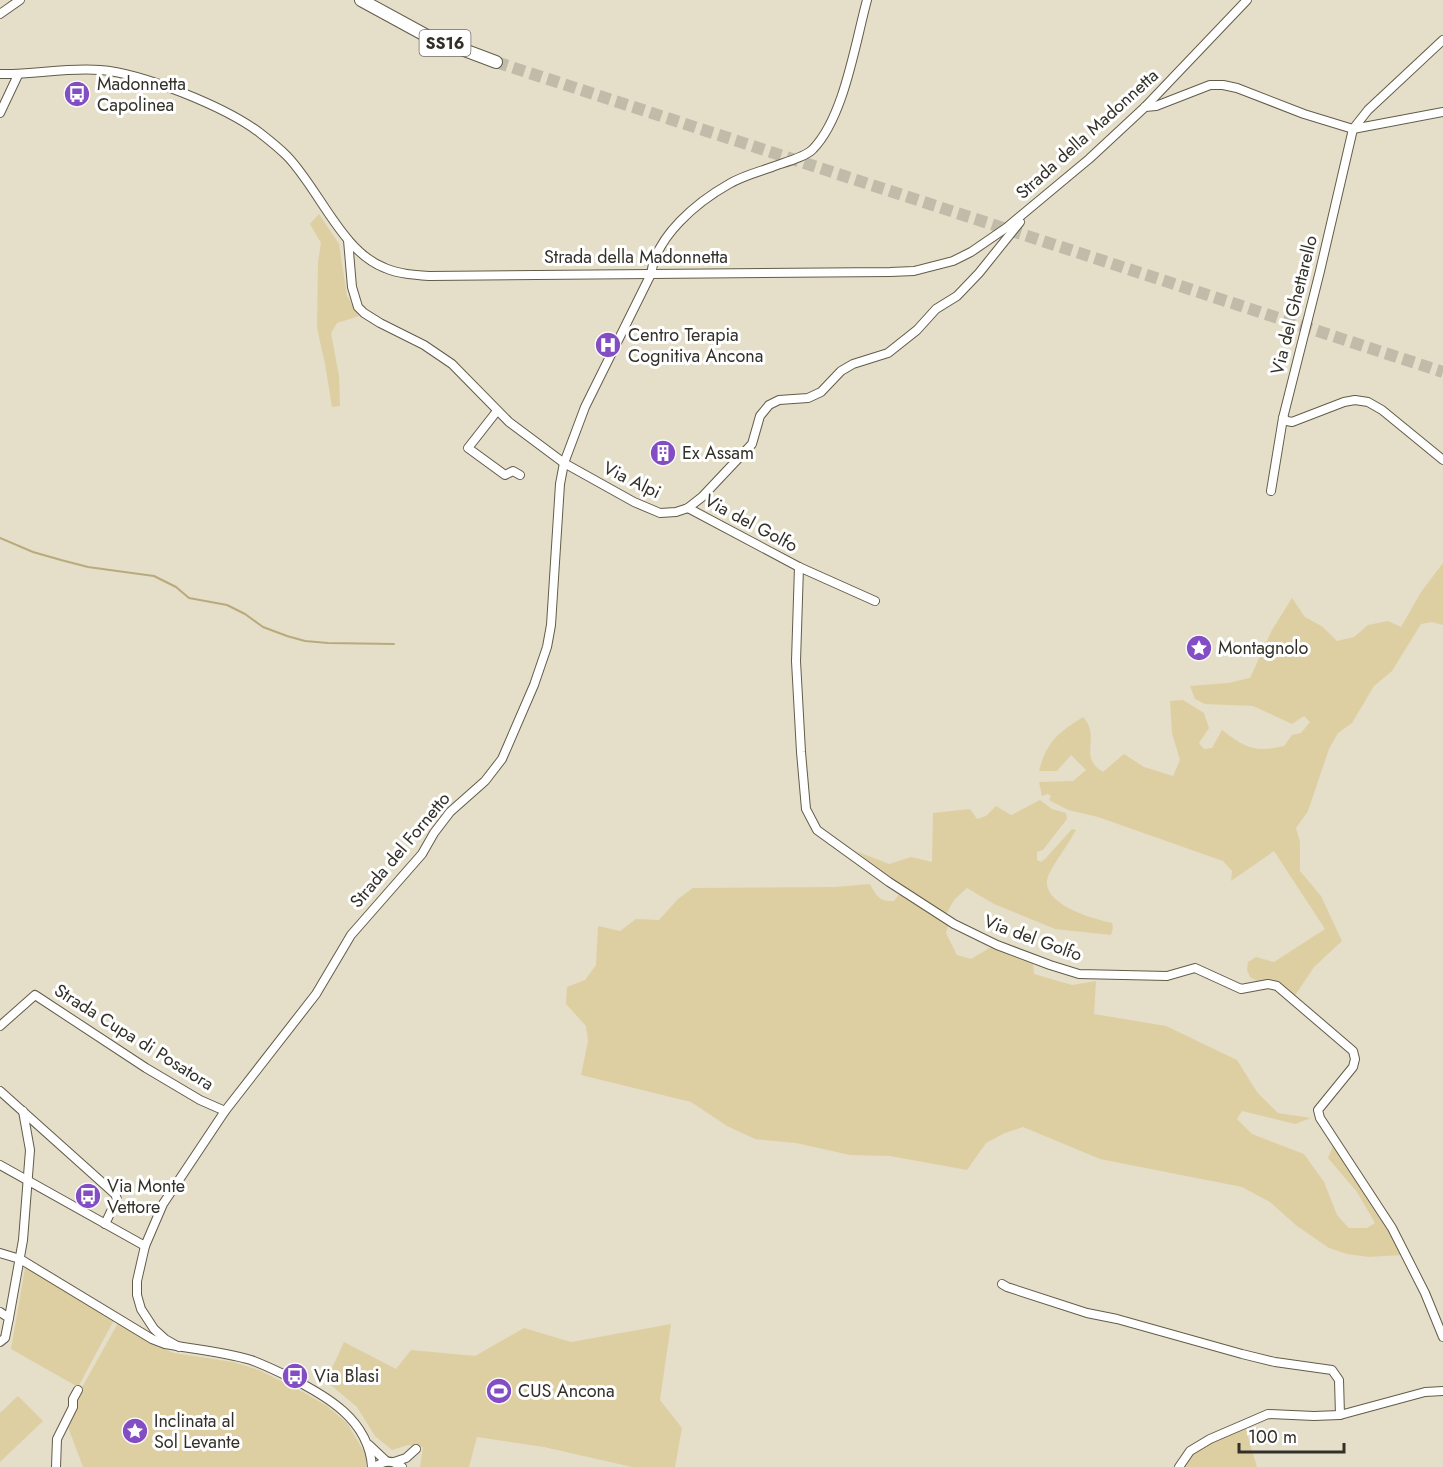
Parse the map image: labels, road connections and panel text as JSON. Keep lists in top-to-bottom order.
{
  "streets": {
    "highway": ["SS16"],
    "street": [
      "Strada della Madonnetta",
      "Via del Ghettarello",
      "Via Alpi",
      "Via del Golfo",
      "Strada del Fornetto",
      "Strada Cupa di Posatora"
    ]
  },
  "crossings": [
    ["Strada della Madonnetta", "Via Alpi"],
    ["Strada della Madonnetta", "Strada del Fornetto"],
    ["Via Alpi", "Via del Golfo"],
    ["Via Alpi", "Strada del Fornetto"],
    ["Strada del Fornetto", "Strada Cupa di Posatora"]
  ],
  "places": {
    "bus stop": ["Madonnetta Capolinea", "Via Monte Vettore", "Via Blasi"],
    "hospital": ["Centro Terapia Cognitiva Ancona"],
    "building": ["Ex Assam"],
    "place": ["Montagnolo", "Inclinata al Sol Levante"],
    "sports": ["CUS Ancona"]
  },
  "scale_bar": "100 m"
}
